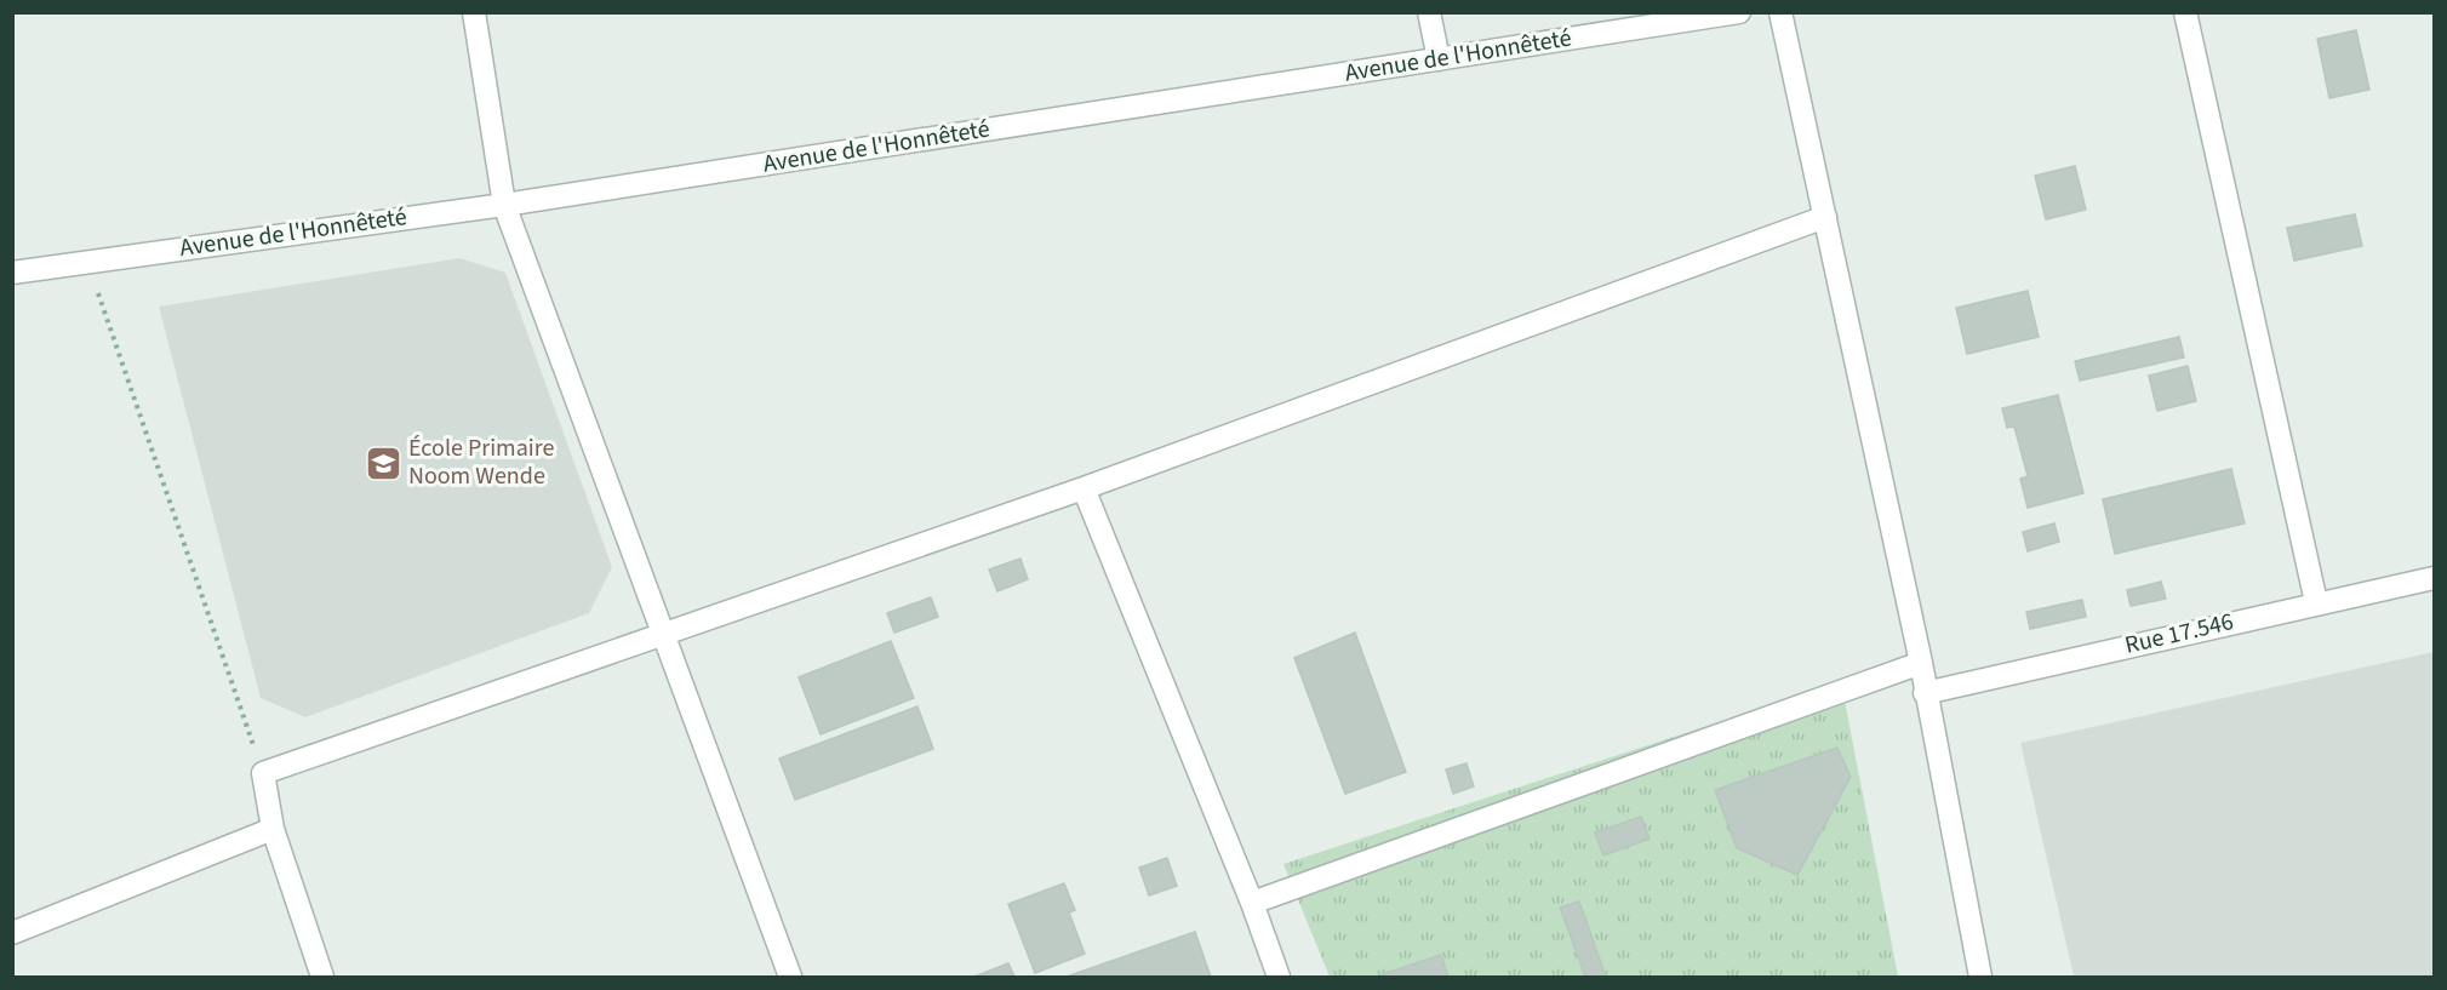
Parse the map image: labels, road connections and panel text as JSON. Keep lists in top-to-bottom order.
{
  "streets": {
    "street": ["Avenue de l'Honnêteté", "Rue 17.546"]
  },
  "places": {
    "school or university": ["École Primaire Noom Wende"]
  }
}
